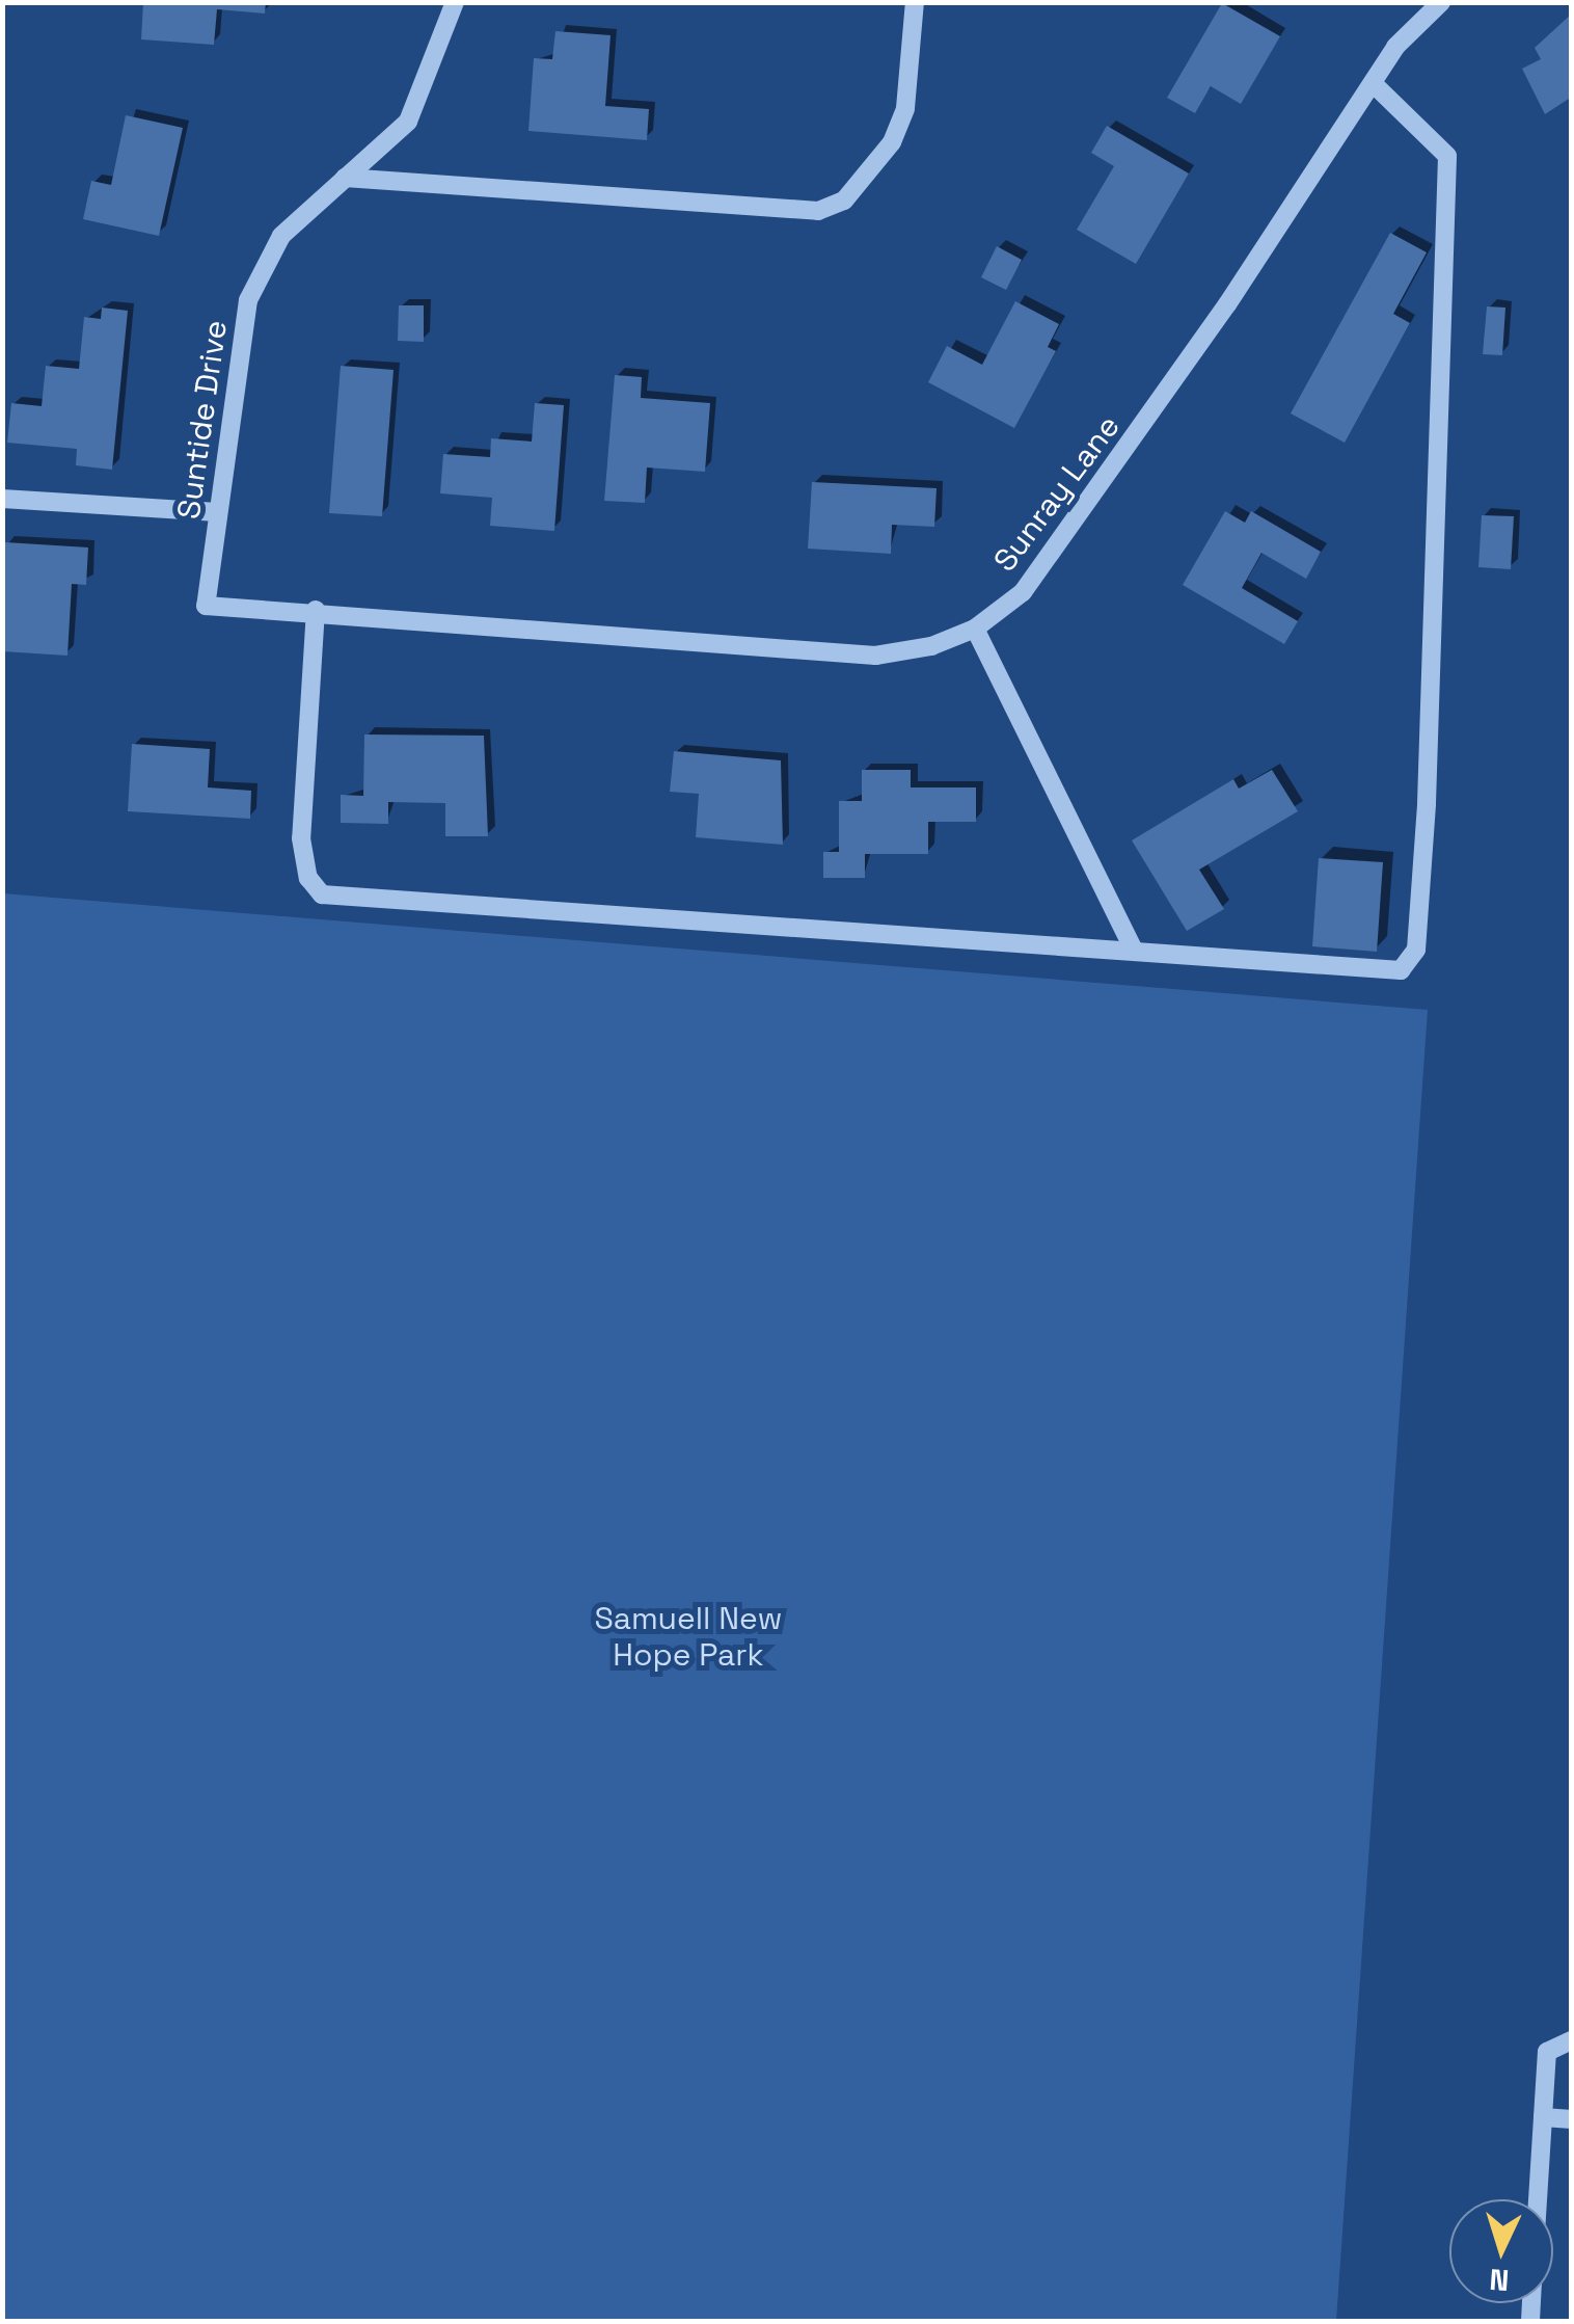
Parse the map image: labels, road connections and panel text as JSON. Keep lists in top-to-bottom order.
{
  "streets": {
    "street": ["Suntide Drive", "Sunray Lane"]
  },
  "crossings": [
    ["Suntide Drive", "Sunray Lane"]
  ],
  "parks": ["Samuell New Hope Park"],
  "north": "bottom"
}
